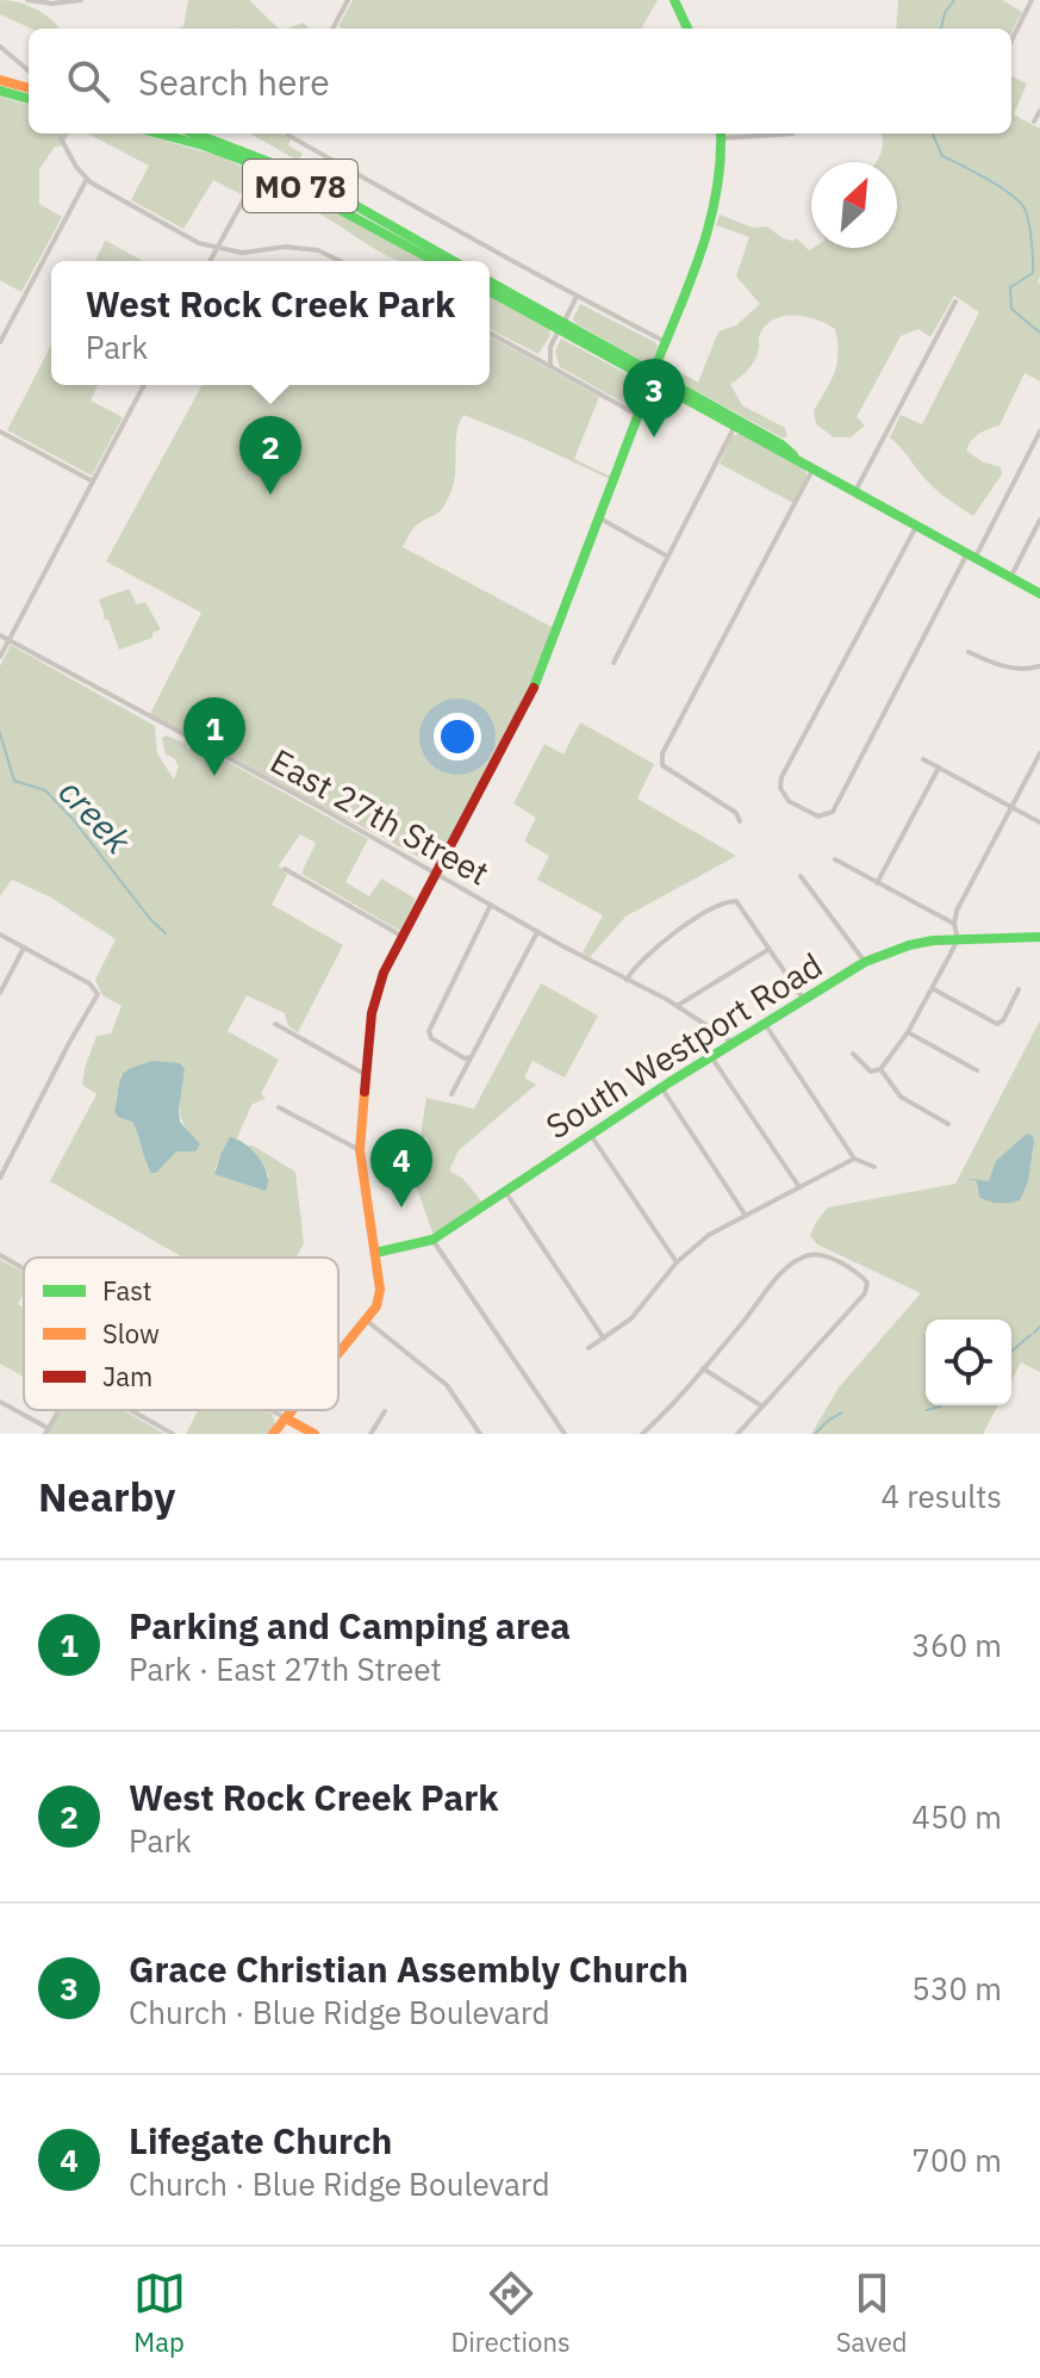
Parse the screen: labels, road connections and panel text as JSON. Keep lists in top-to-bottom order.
{
  "streets": {
    "main road": ["MO 78", "South Westport Road"],
    "street": ["East 27th Street"]
  },
  "crossings": [
    ["East 27th Street", "South Westport Road"]
  ],
  "water": ["creek"],
  "legend": ["Fast", "Slow", "Jam"],
  "north": "top right",
  "page": {
    "search": "Search here",
    "popup": ["West Rock Creek Park", "Park"],
    "pins": [
      "3",
      "2",
      "1",
      "4"
    ],
    "heading": ["Nearby", "4 results"],
    "list": [
      {
        "mark": "1",
        "name": "Parking and Camping area",
        "note": "Park · East 27th Street",
        "value": "360 m"
      },
      {
        "mark": "2",
        "name": "West Rock Creek Park",
        "note": "Park",
        "value": "450 m"
      },
      {
        "mark": "3",
        "name": "Grace Christian Assembly Church",
        "note": "Church · Blue Ridge Boulevard",
        "value": "530 m"
      },
      {
        "mark": "4",
        "name": "Lifegate Church",
        "note": "Church · Blue Ridge Boulevard",
        "value": "700 m"
      }
    ],
    "nav": ["Map", "Directions", "Saved"]
  }
}
